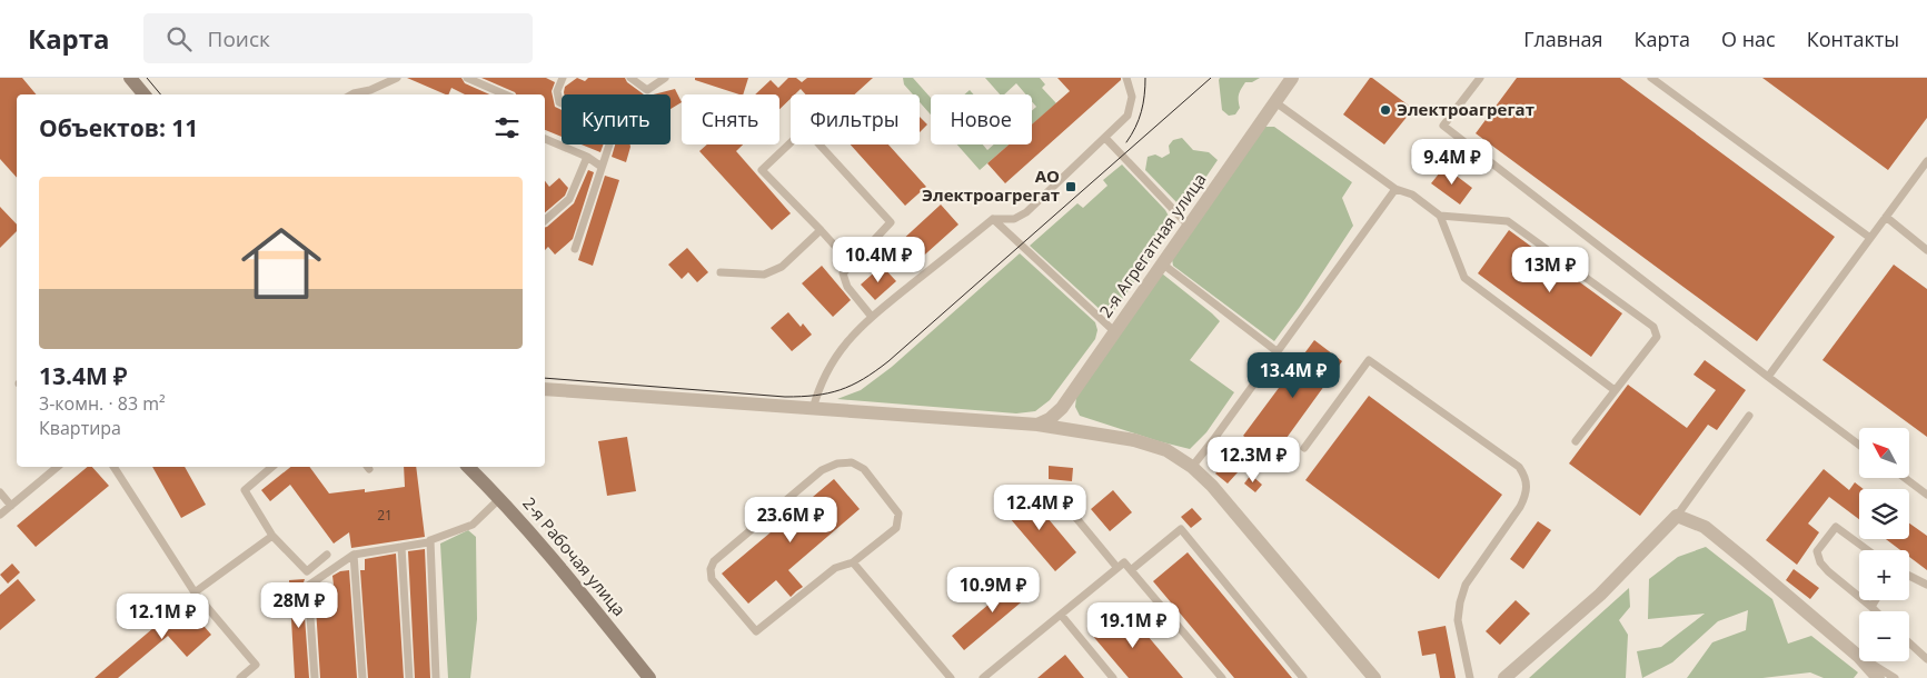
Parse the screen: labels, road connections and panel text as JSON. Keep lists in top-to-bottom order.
{
  "streets": {
    "main road": ["2-я Рабочая улица"],
    "street": ["2-я Агрегатная улица"]
  },
  "places": {
    "other": ["Электроагрегат"],
    "transit": ["АО Электроагрегат"]
  },
  "house_numbers": ["21"],
  "north": "top left",
  "page": {
    "header": "Карта",
    "search": "Поиск",
    "nav": [
      "Главная",
      "Карта",
      "О нас",
      "Контакты"
    ],
    "chip": [
      "Купить",
      "Снять",
      "Фильтры",
      "Новое"
    ],
    "heading": "Объектов: 11",
    "price": [
      "9.4M ₽",
      "10.4M ₽",
      "13M ₽",
      "13.4M ₽",
      "12.3M ₽",
      "12.4M ₽",
      "23.6M ₽",
      "10.9M ₽",
      "28M ₽",
      "12.1M ₽",
      "19.1M ₽"
    ],
    "list": [
      {
        "name": "13.4M ₽",
        "note": "3-комн. · 83 m² · Квартира"
      }
    ],
    "map_buttons": ["+", "−"]
  }
}
